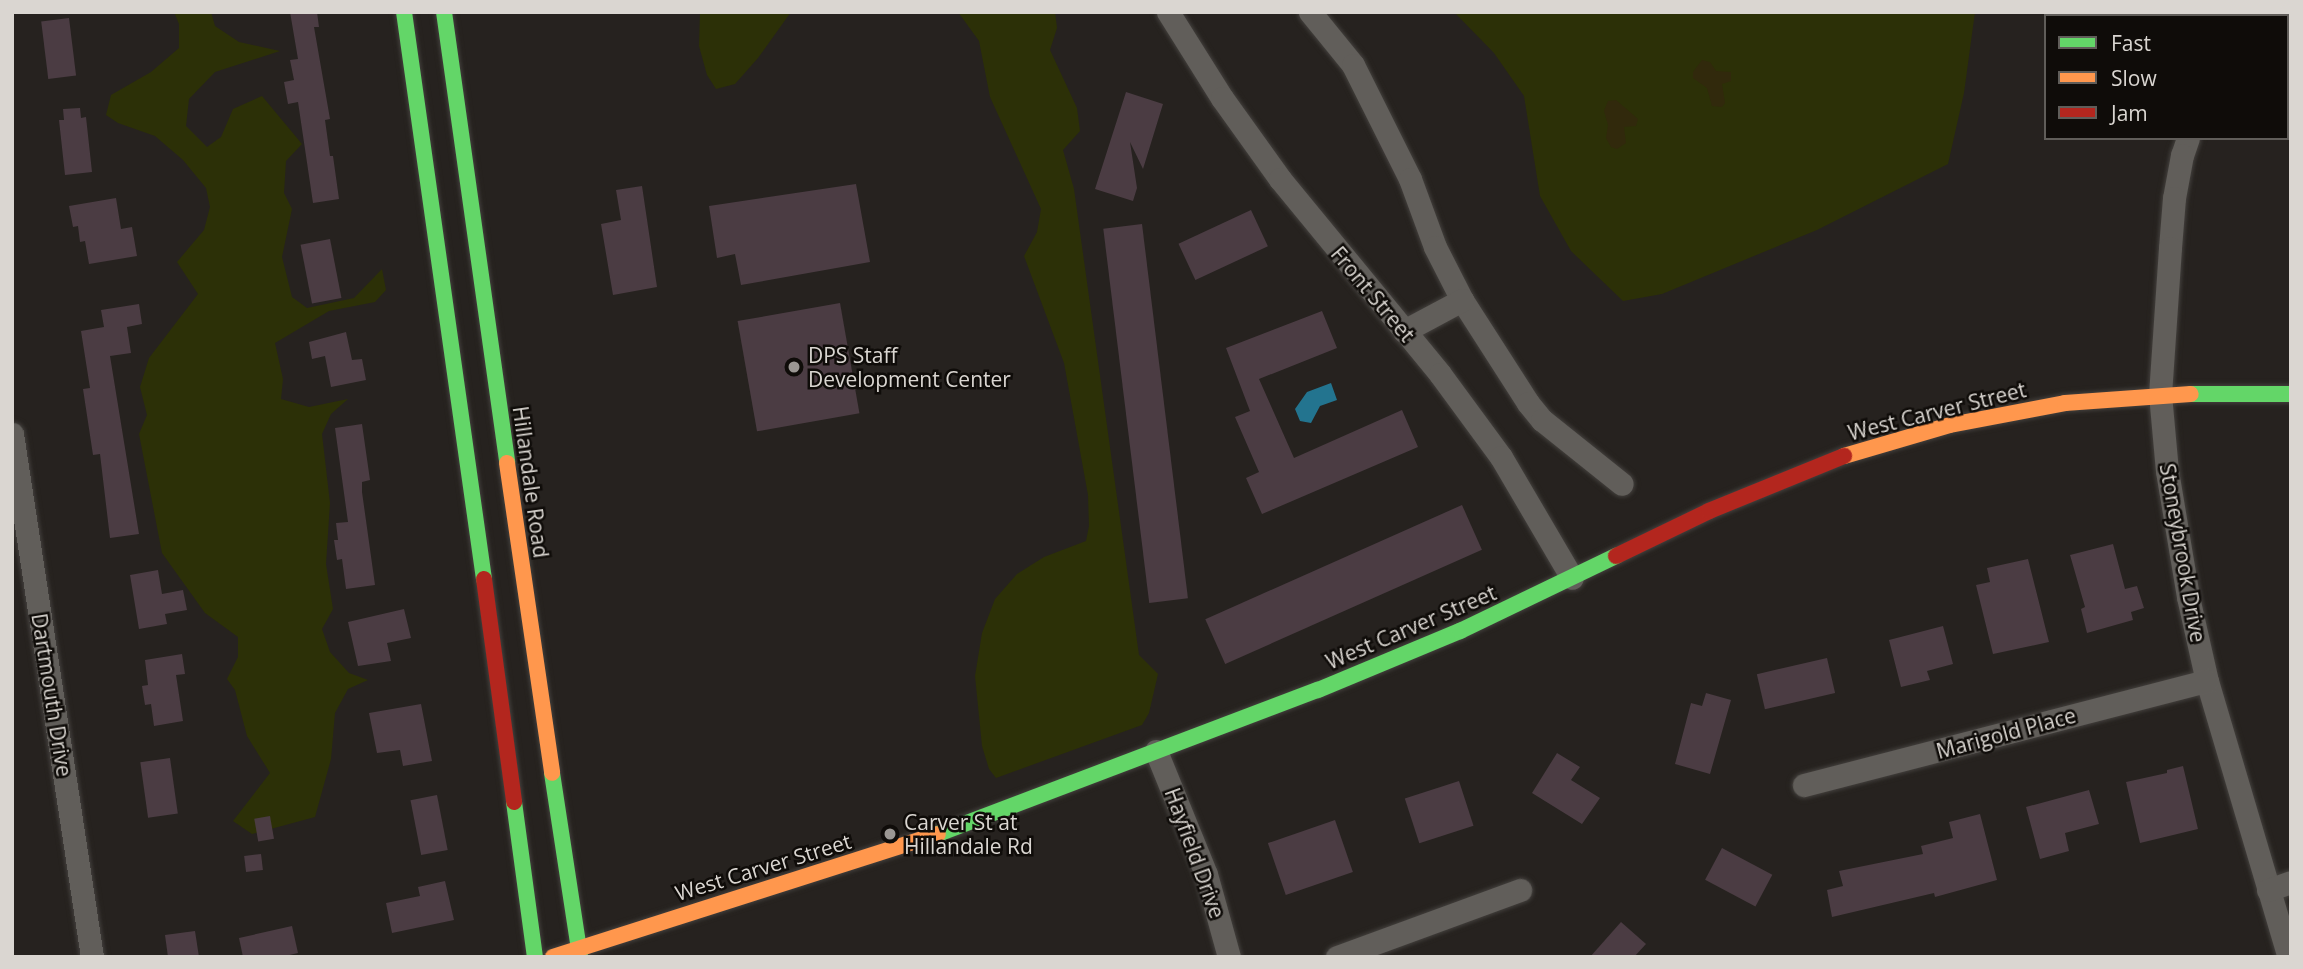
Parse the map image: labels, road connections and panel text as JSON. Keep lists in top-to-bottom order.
{
  "streets": {
    "main road": ["West Carver Street", "Hillandale Road"],
    "street": [
      "Front Street",
      "Stoneybrook Drive",
      "Dartmouth Drive",
      "Marigold Place",
      "Hayfield Drive"
    ]
  },
  "crossings": [
    ["Front Street", "West Carver Street"],
    ["West Carver Street", "Hillandale Road"],
    ["West Carver Street", "Stoneybrook Drive"],
    ["West Carver Street", "Hayfield Drive"],
    ["Stoneybrook Drive", "Marigold Place"]
  ],
  "places": ["DPS Staff Development Center", "Carver St at Hillandale Rd"],
  "legend": ["Fast", "Slow", "Jam"]
}
